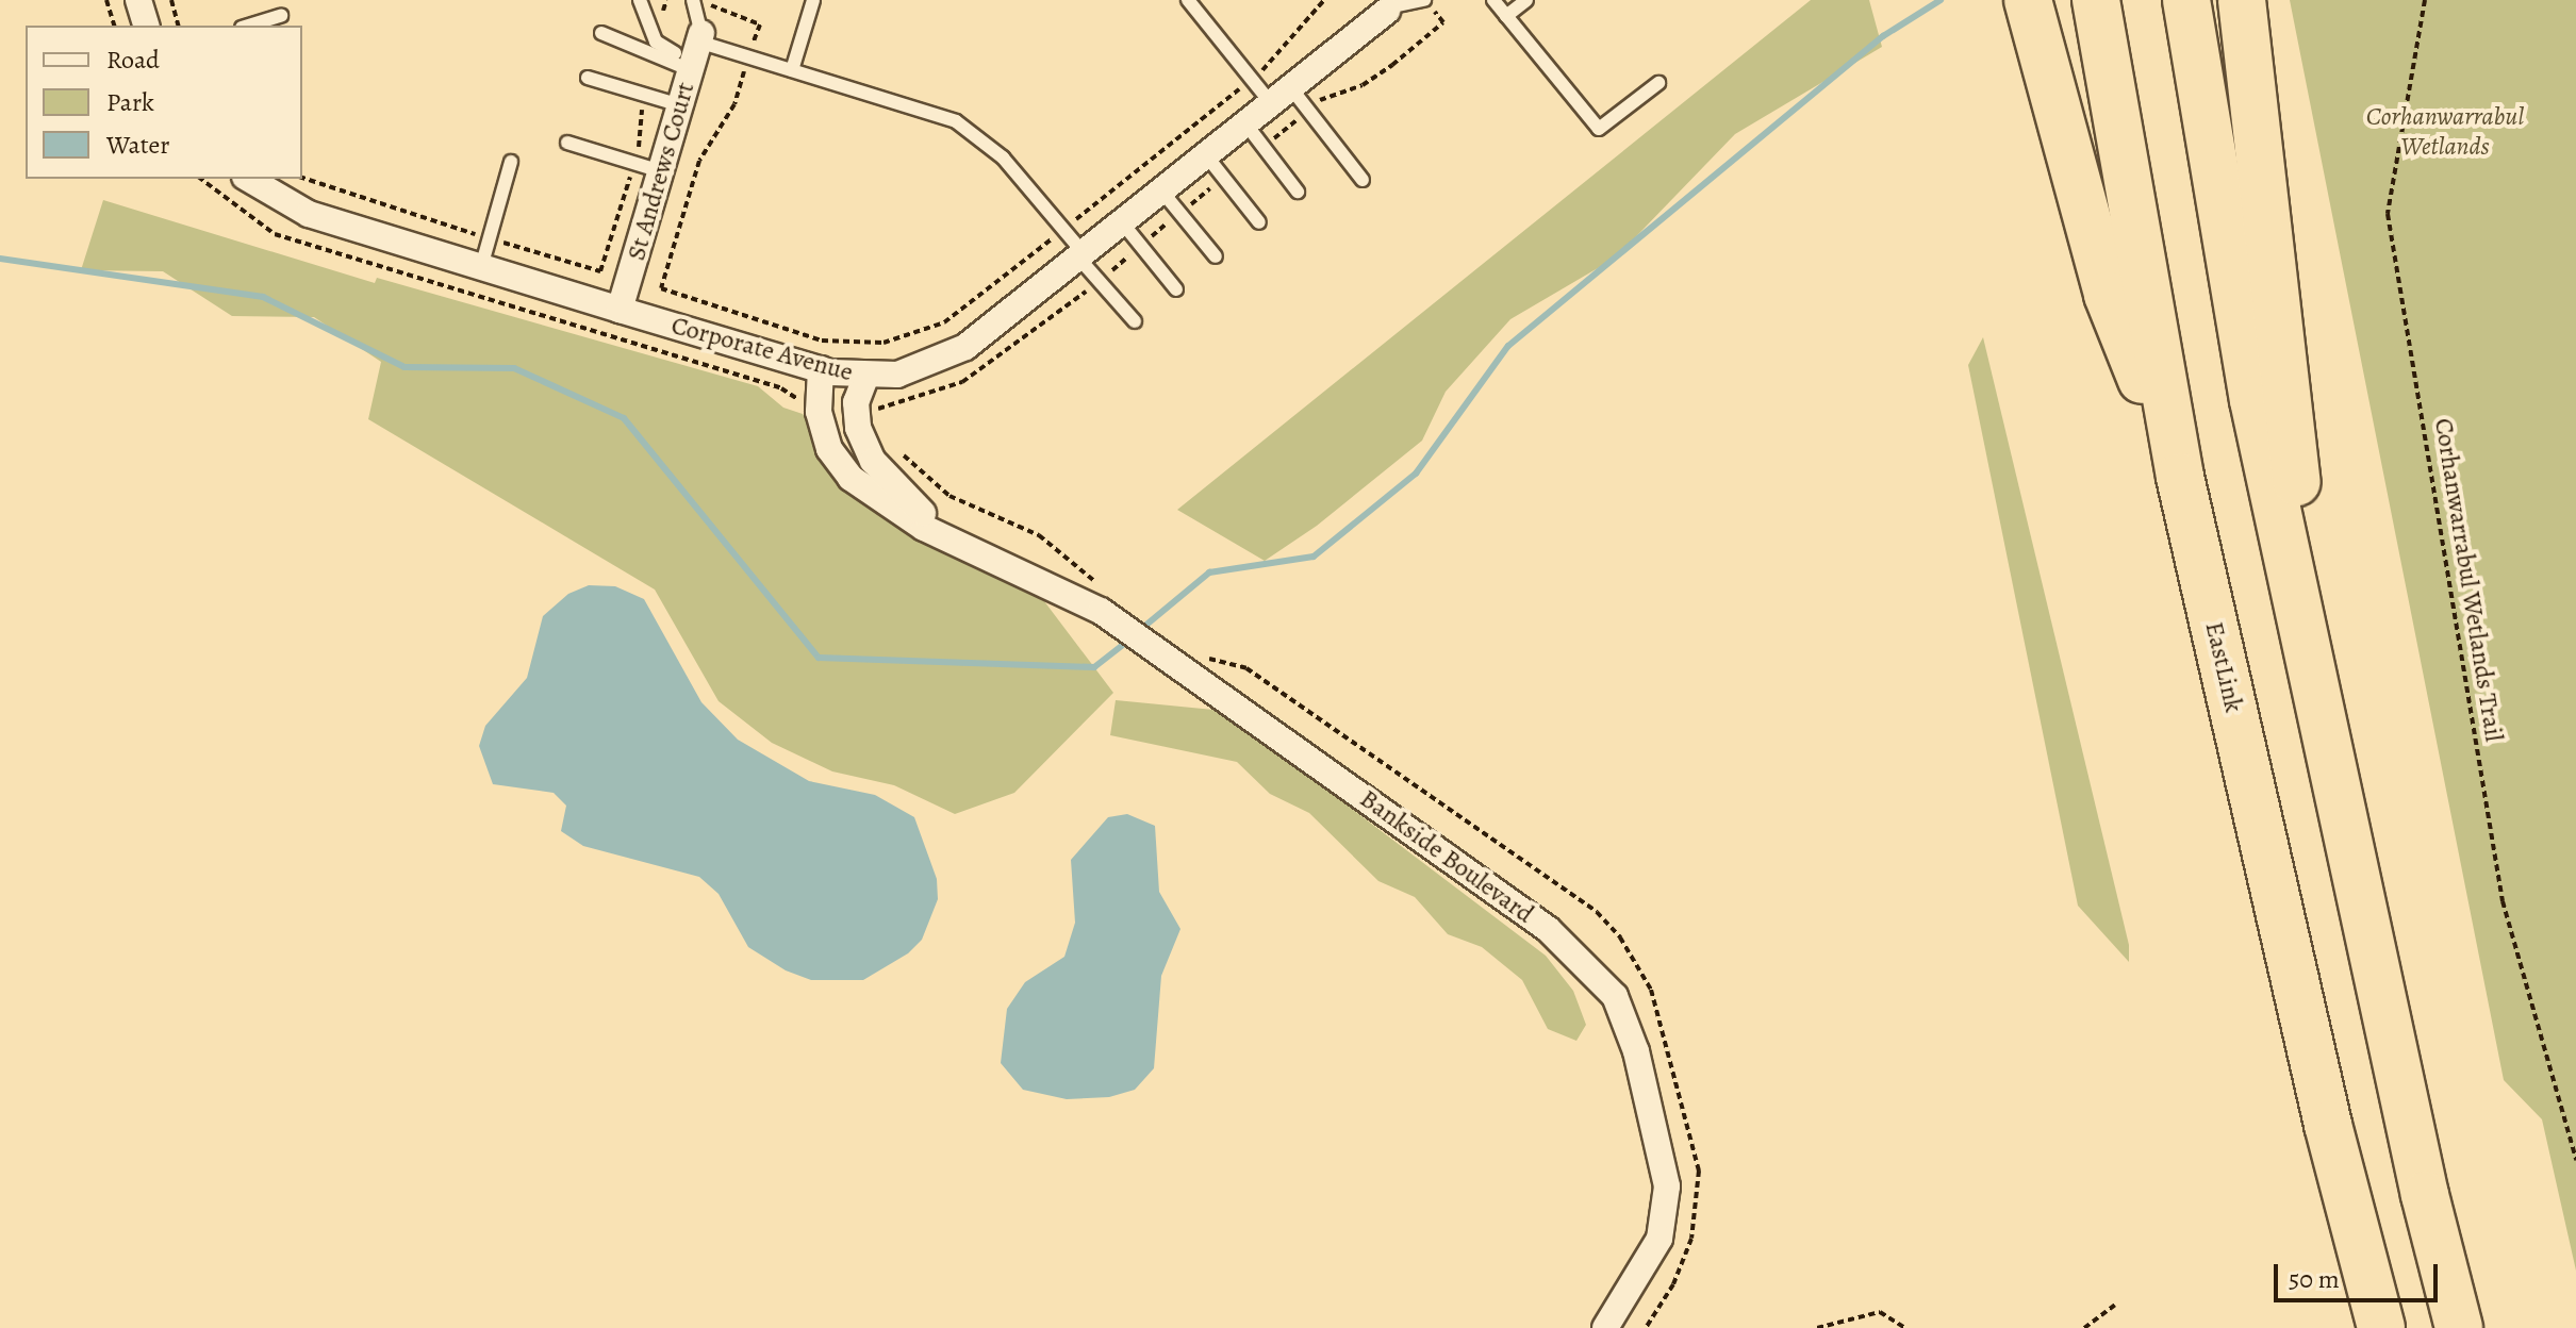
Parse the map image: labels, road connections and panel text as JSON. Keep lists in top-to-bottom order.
{
  "streets": {
    "highway": ["EastLink"],
    "street": ["St Andrews Court", "Corporate Avenue", "Bankside Boulevard"],
    "path": ["Corhanwarrabul Wetlands Trail"]
  },
  "crossings": [
    ["St Andrews Court", "Corporate Avenue"],
    ["Corporate Avenue", "Bankside Boulevard"]
  ],
  "parks": ["Corhanwarrabul Wetlands"],
  "legend": ["Road", "Park", "Water"],
  "scale_bar": "50 m"
}
